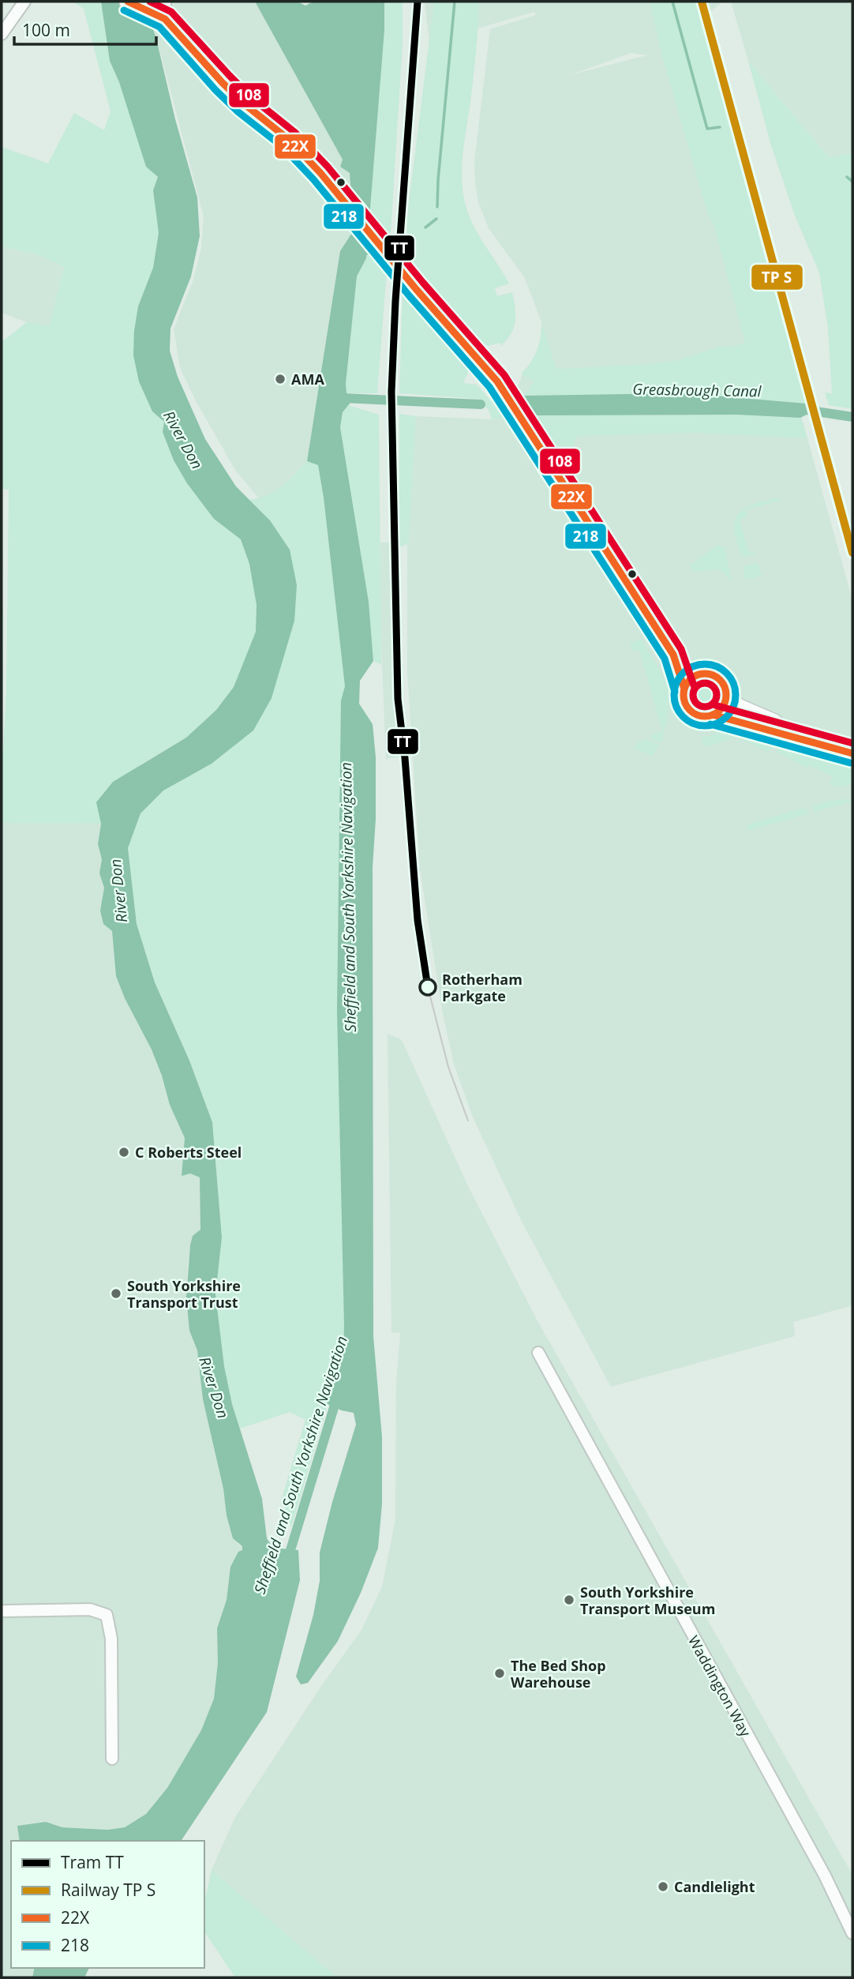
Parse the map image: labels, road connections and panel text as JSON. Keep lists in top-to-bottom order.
{
  "streets": {
    "street": ["Waddington Way"]
  },
  "water": ["Greasbrough Canal", "River Don", "Sheffield and South Yorkshire Navigation"],
  "places": [
    "AMA",
    "Rotherham Parkgate",
    "C Roberts Steel",
    "South Yorkshire Transport Trust",
    "South Yorkshire Transport Museum",
    "The Bed Shop Warehouse",
    "Candlelight"
  ],
  "lines": [
    "tram line TT",
    "transit line 22X",
    "transit line 108",
    "transit line 218"
  ],
  "legend": [
    "Tram TT",
    "Railway TP S",
    "22X",
    "218"
  ],
  "scale_bar": "100 m"
}
